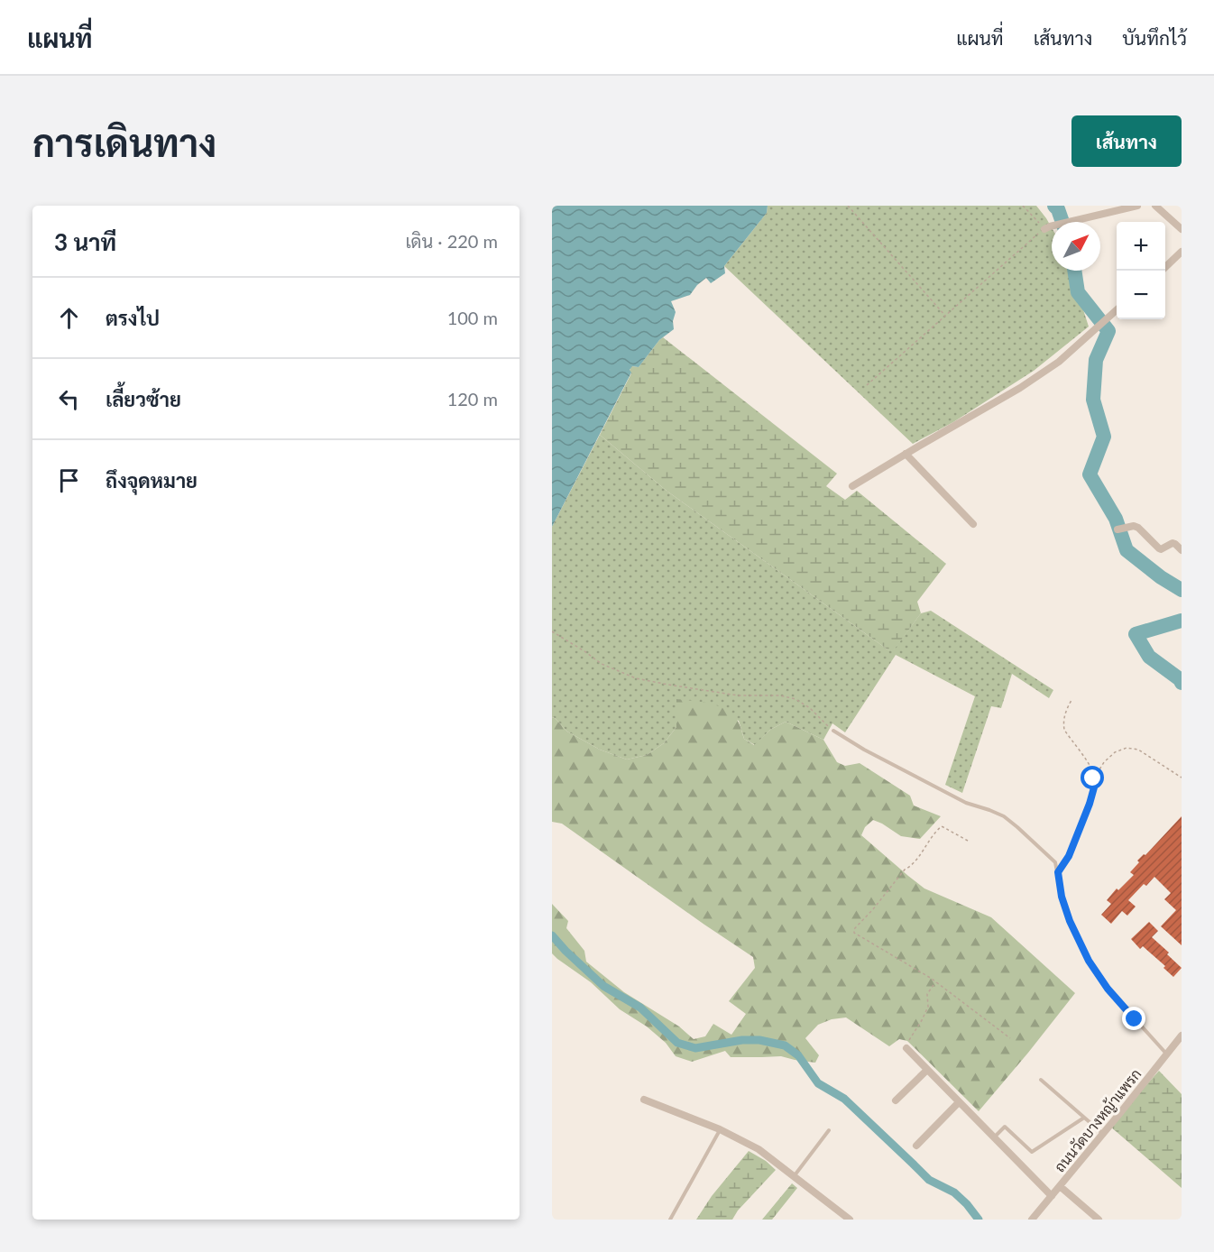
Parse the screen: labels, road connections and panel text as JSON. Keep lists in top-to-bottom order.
{
  "streets": {
    "street": ["ถนนวัดบางหญ้าแพรก"]
  },
  "north": "top right",
  "page": {
    "header": "แผนที่",
    "nav": ["แผนที่", "เส้นทาง", "บันทึกไว้"],
    "buttons": "เส้นทาง",
    "title": "การเดินทาง",
    "heading": ["3 นาที", "เดิน · 220 m"],
    "map_buttons": ["+", "−"],
    "list": [
      ["ตรงไป", "100 m"],
      ["เลี้ยวซ้าย", "120 m"],
      "ถึงจุดหมาย"
    ]
  }
}
